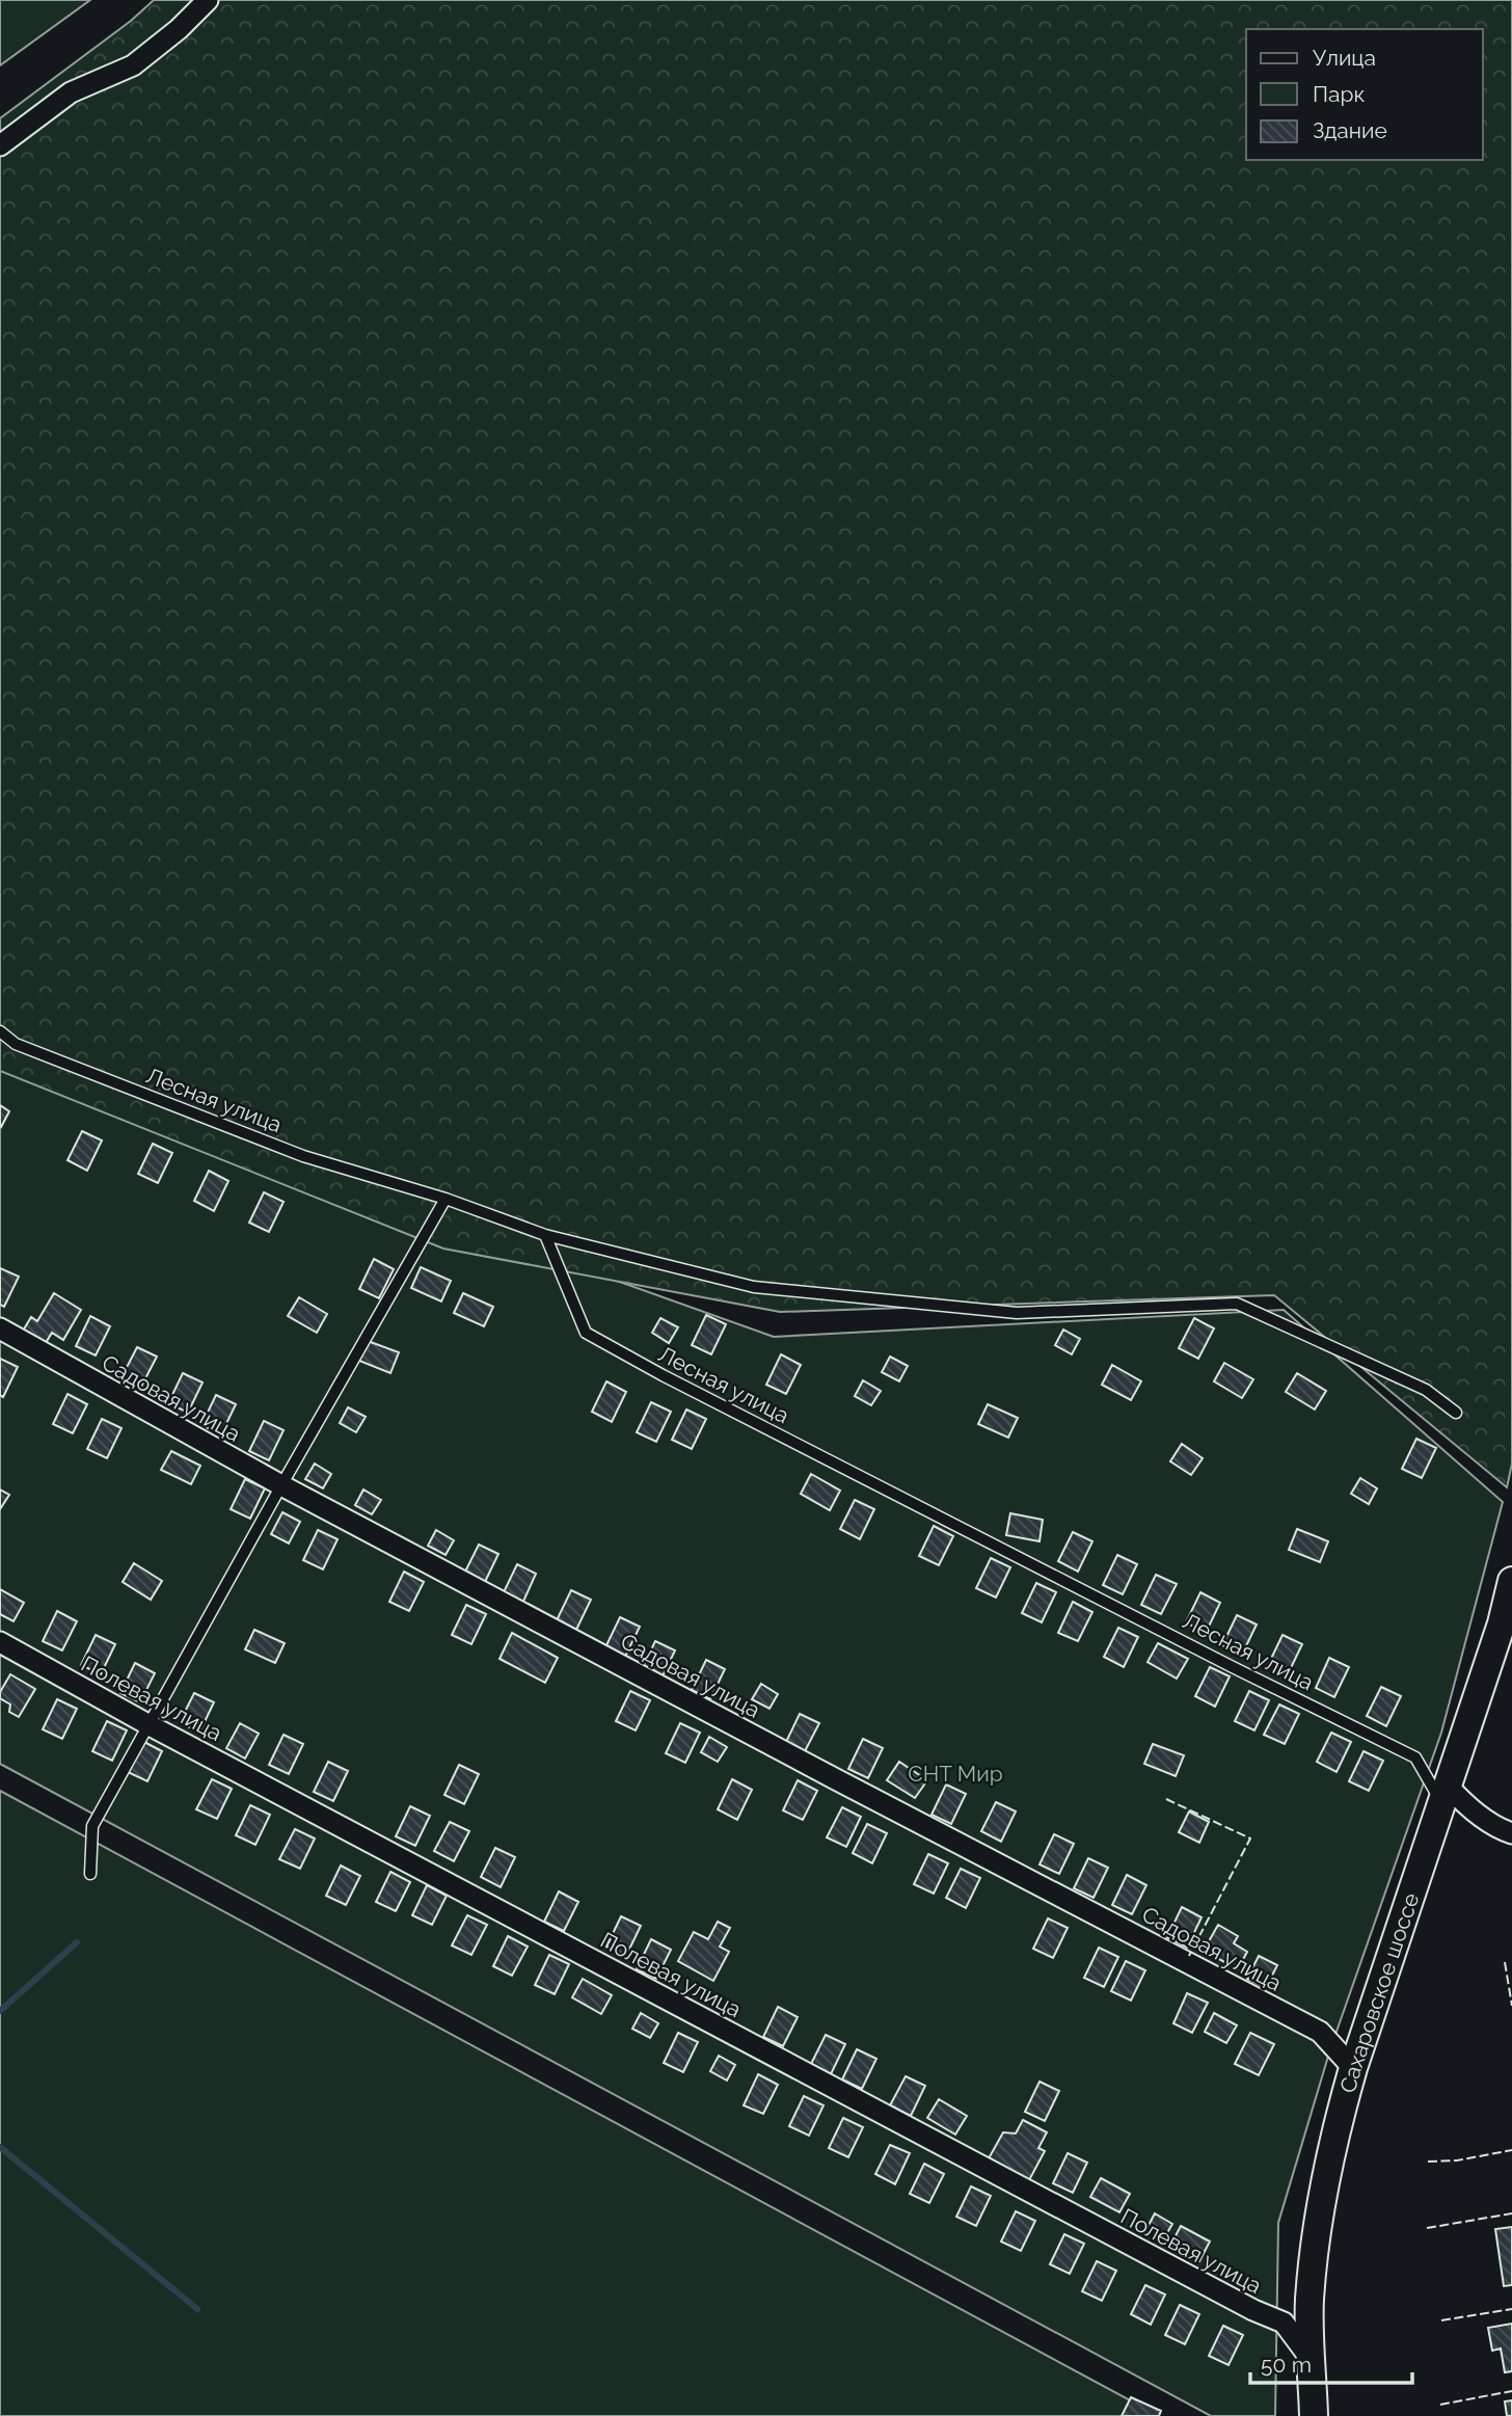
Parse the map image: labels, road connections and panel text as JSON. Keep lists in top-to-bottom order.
{
  "streets": {
    "main road": ["Сахаровское шоссе"],
    "street": ["Садовая улица", "Полевая улица"],
    "lane": ["Лесная улица"]
  },
  "crossings": [
    ["Лесная улица", "Сахаровское шоссе"],
    ["Садовая улица", "Сахаровское шоссе"],
    ["Полевая улица", "Сахаровское шоссе"]
  ],
  "parks": ["СНТ Мир"],
  "legend": ["Улица", "Парк", "Здание"],
  "scale_bar": "50 m"
}
